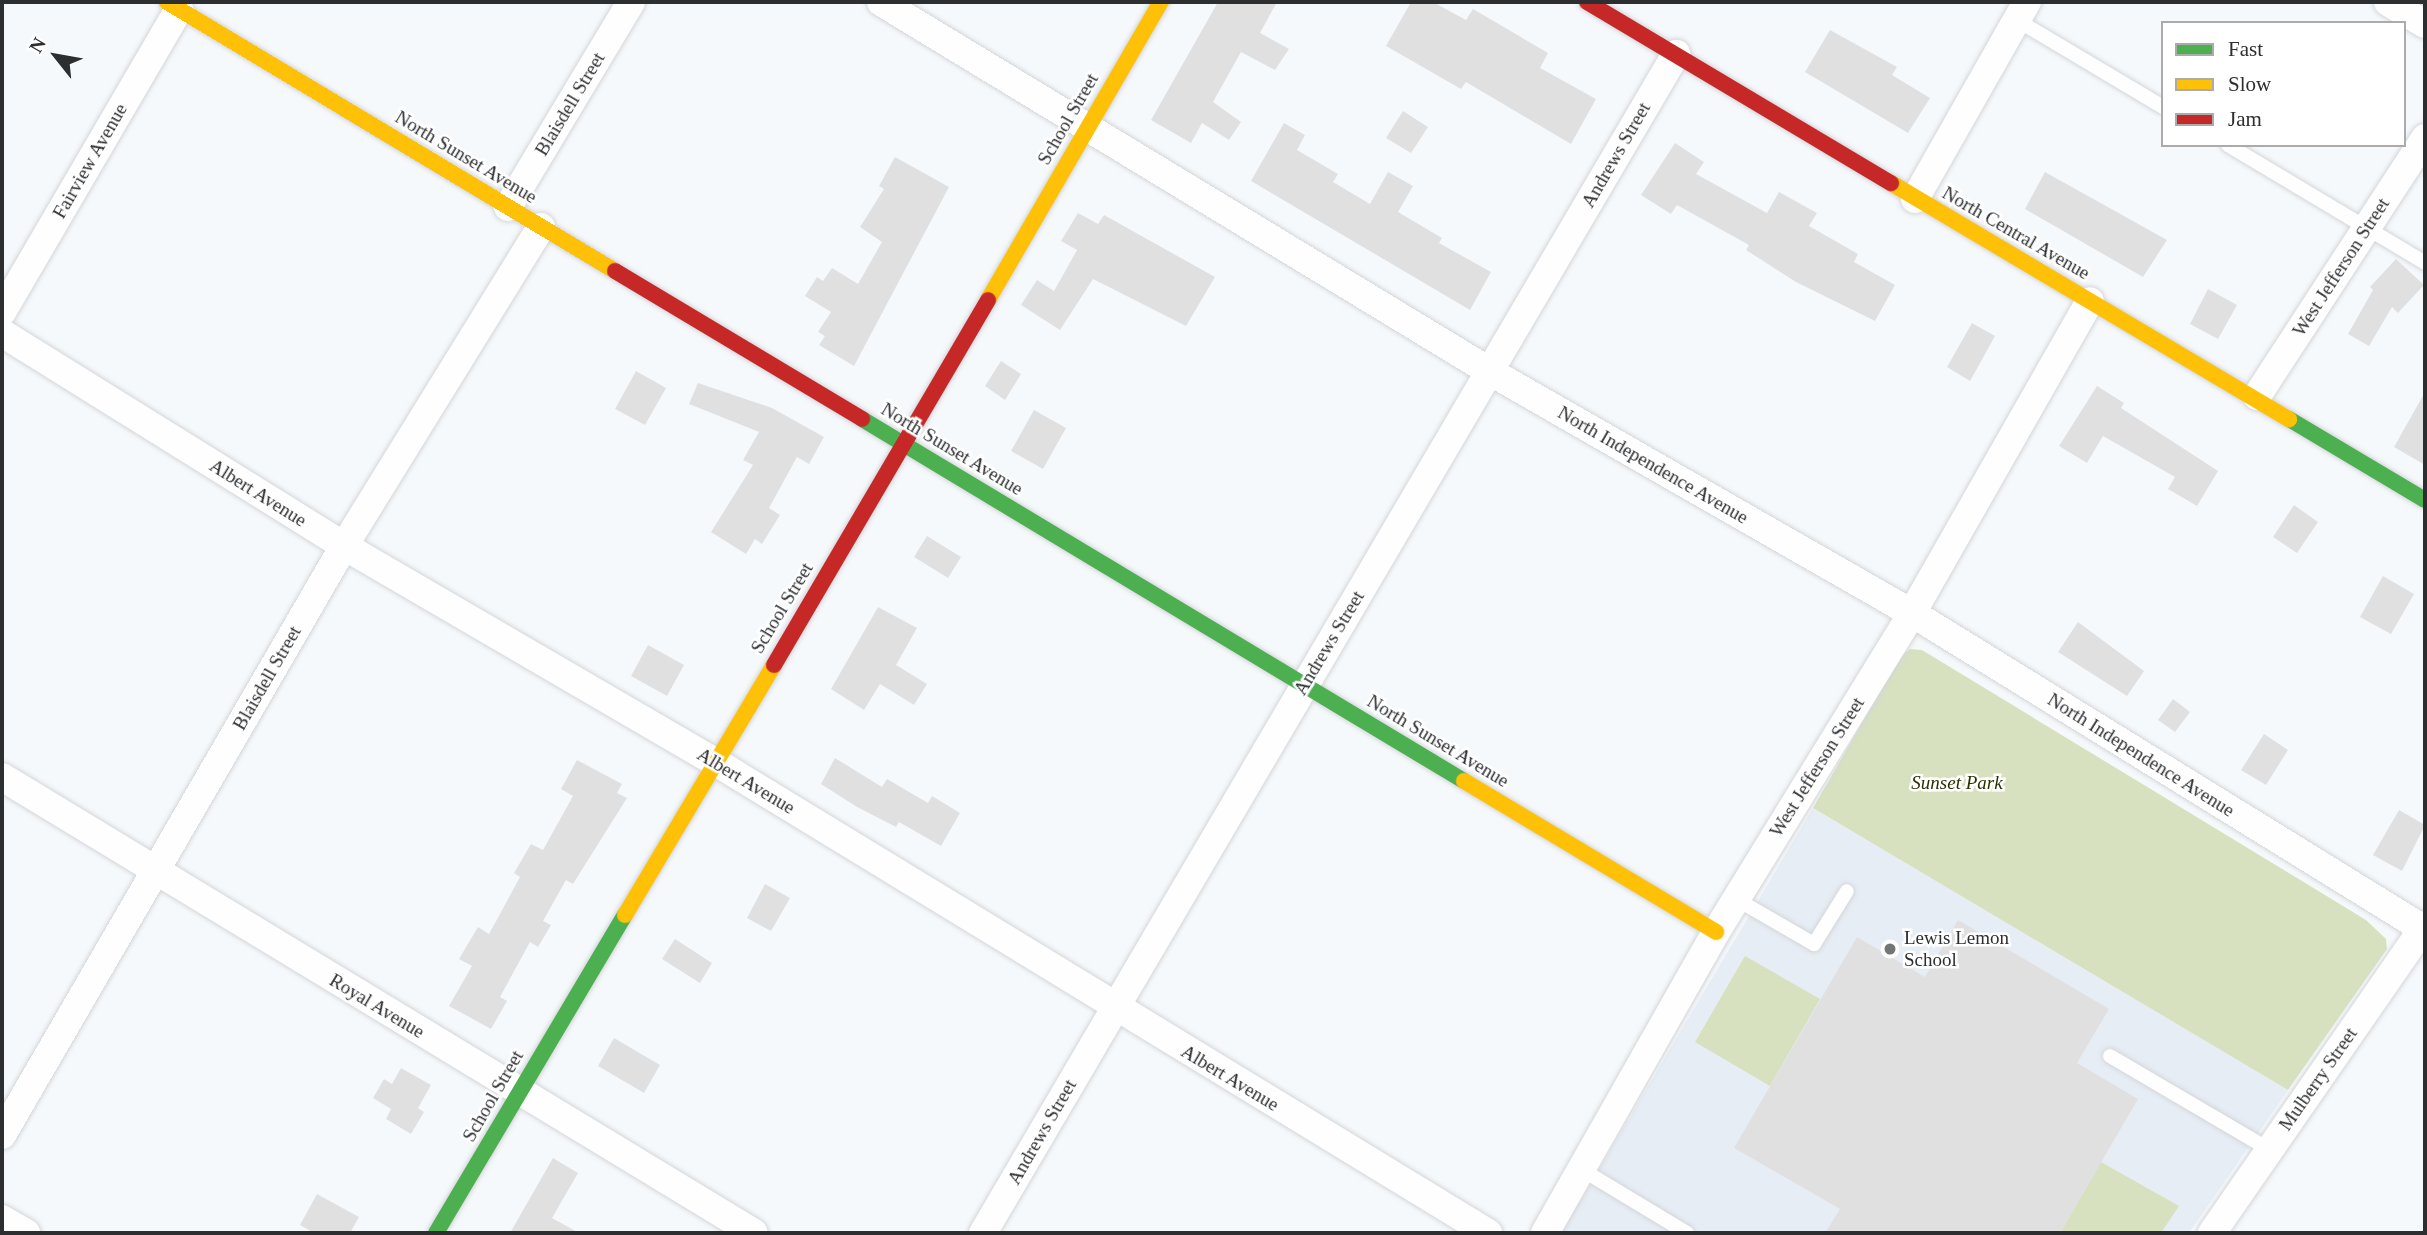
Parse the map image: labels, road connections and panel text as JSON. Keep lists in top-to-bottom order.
{
  "streets": {
    "main road": ["School Street", "North Sunset Avenue", "North Central Avenue"],
    "street": [
      "Blaisdell Street",
      "Andrews Street",
      "Fairview Avenue",
      "West Jefferson Street",
      "North Independence Avenue",
      "Albert Avenue",
      "Royal Avenue",
      "Mulberry Street"
    ]
  },
  "crossings": [
    ["Blaisdell Street", "North Sunset Avenue"],
    ["Blaisdell Street", "Albert Avenue"],
    ["Blaisdell Street", "Royal Avenue"],
    ["School Street", "North Sunset Avenue"],
    ["School Street", "North Independence Avenue"],
    ["School Street", "Albert Avenue"],
    ["School Street", "Royal Avenue"],
    ["Andrews Street", "North Sunset Avenue"],
    ["Andrews Street", "North Central Avenue"],
    ["Andrews Street", "North Independence Avenue"],
    ["Andrews Street", "Albert Avenue"],
    ["North Sunset Avenue", "Fairview Avenue"],
    ["North Sunset Avenue", "West Jefferson Street"],
    ["North Central Avenue", "West Jefferson Street"],
    ["West Jefferson Street", "North Independence Avenue"],
    ["North Independence Avenue", "Mulberry Street"]
  ],
  "parks": ["Sunset Park"],
  "places": ["Lewis Lemon School"],
  "legend": ["Fast", "Slow", "Jam"],
  "north": "top left"
}
